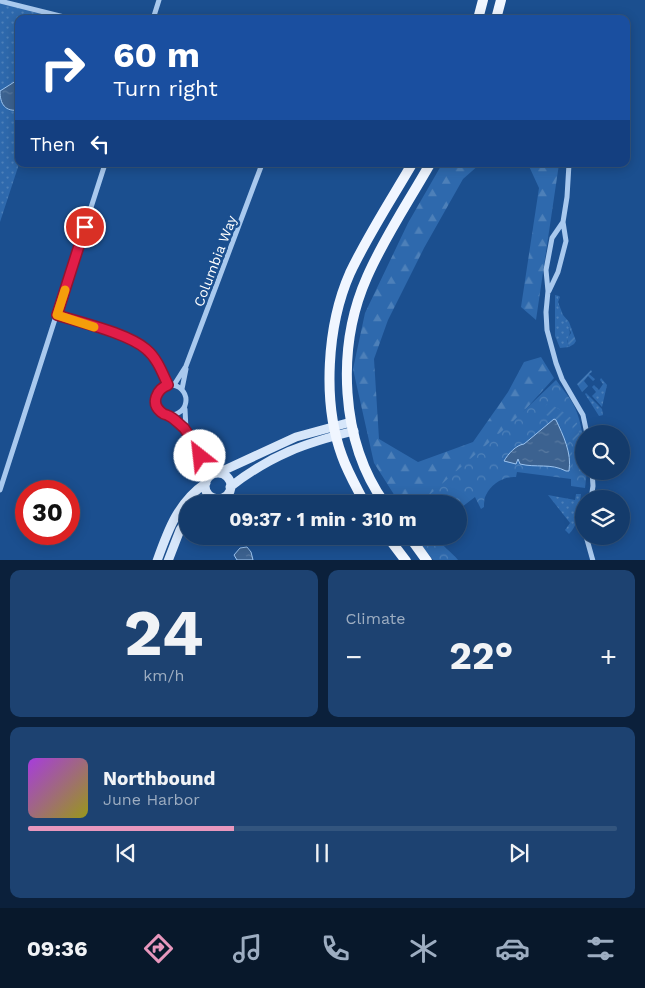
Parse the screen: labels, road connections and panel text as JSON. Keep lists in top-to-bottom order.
{
  "streets": {
    "street": ["Columbia Way"]
  },
  "page": {
    "turn": ["60 m", "Turn right"],
    "then": "Then",
    "limit": "30",
    "trip": "09:37 · 1 min · 310 m",
    "tile": [
      ["24", "km/h"],
      "Climate"
    ],
    "heat": ["−", "22°", "+"],
    "song": ["Northbound", "June Harbor"],
    "tabs": "09:36"
  }
}
